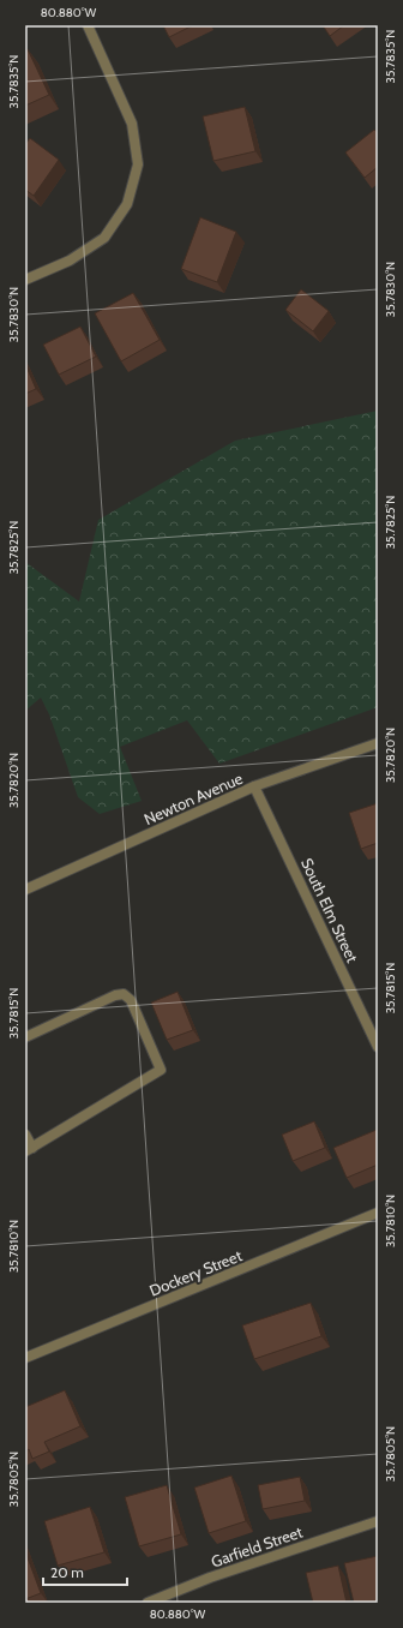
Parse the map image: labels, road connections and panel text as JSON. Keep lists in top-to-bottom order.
{
  "streets": {
    "street": [
      "Newton Avenue",
      "South Elm Street",
      "Dockery Street",
      "Garfield Street"
    ]
  },
  "crossings": [
    ["Newton Avenue", "South Elm Street"]
  ],
  "scale_bar": "20 m",
  "coordinates": [
    "80.880°W",
    "35.7835°N",
    "35.7830°N",
    "35.7825°N",
    "35.7820°N",
    "35.7815°N",
    "35.7810°N",
    "35.7805°N"
  ]
}
